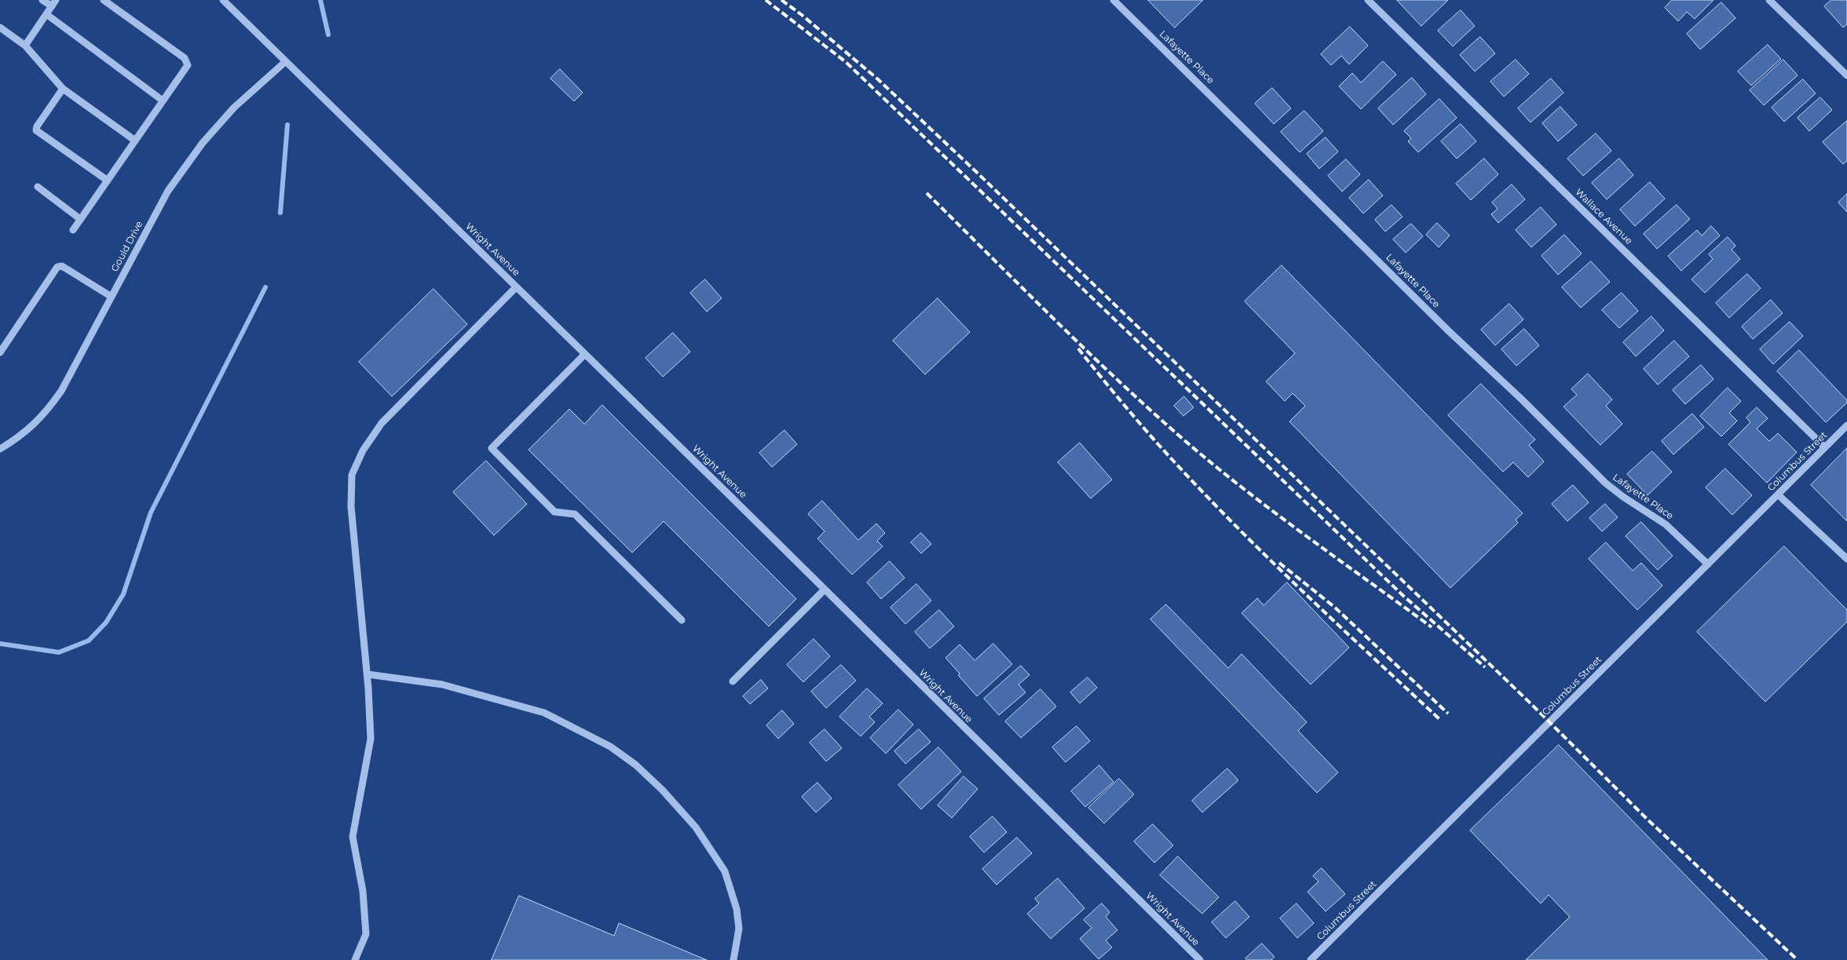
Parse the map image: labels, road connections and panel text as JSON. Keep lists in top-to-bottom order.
{
  "streets": {
    "street": [
      "Lafayette Place",
      "Wallace Avenue",
      "Gould Drive",
      "Wright Avenue",
      "Columbus Street"
    ]
  },
  "crossings": [
    ["Lafayette Place", "Columbus Street"],
    ["Wallace Avenue", "Columbus Street"],
    ["Gould Drive", "Wright Avenue"]
  ]
}
